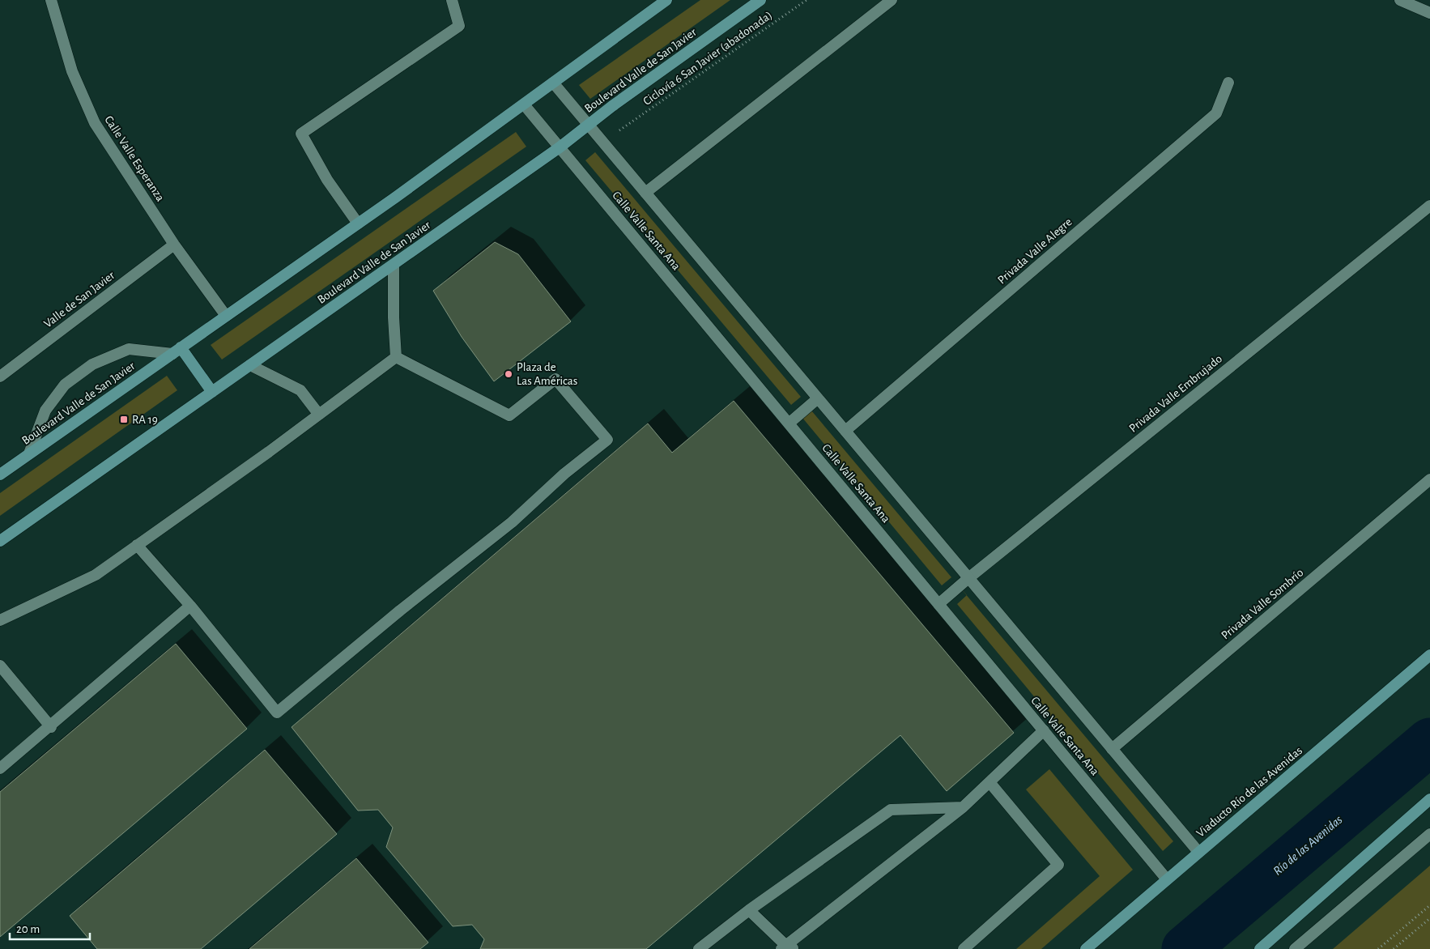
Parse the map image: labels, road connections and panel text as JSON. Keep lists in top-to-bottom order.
{
  "streets": {
    "main road": ["Boulevard Valle de San Javier", "Viaducto Río de las Avenidas"],
    "street": [
      "Calle Valle Esperanza",
      "Calle Valle Santa Ana",
      "Privada Valle Alegre",
      "Valle de San Javier",
      "Privada Valle Embrujado",
      "Privada Valle Sombrío"
    ],
    "path": ["Ciclovía 6 San Javier (abadonada)"]
  },
  "crossings": [
    ["Boulevard Valle de San Javier", "Calle Valle Esperanza"],
    ["Boulevard Valle de San Javier", "Calle Valle Santa Ana"],
    ["Calle Valle Esperanza", "Valle de San Javier"],
    ["Calle Valle Santa Ana", "Privada Valle Alegre"],
    ["Calle Valle Santa Ana", "Privada Valle Embrujado"],
    ["Calle Valle Santa Ana", "Privada Valle Sombrío"],
    ["Calle Valle Santa Ana", "Viaducto Río de las Avenidas"]
  ],
  "water": ["Río de las Avenidas"],
  "places": {
    "other": ["Plaza de Las Américas"],
    "transit": ["RA 19"]
  },
  "scale_bar": "20 m"
}
